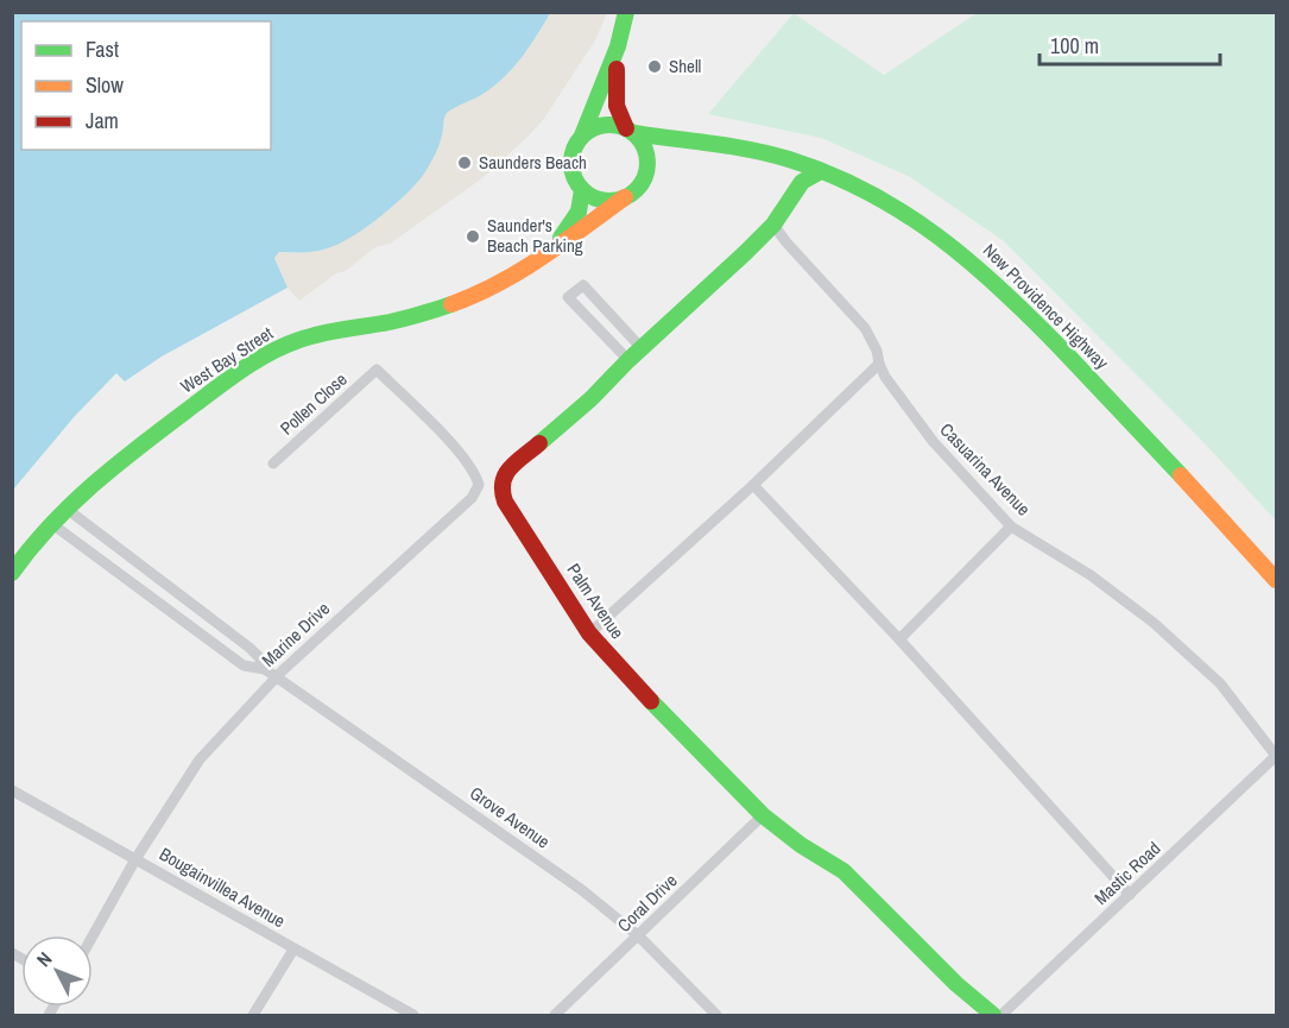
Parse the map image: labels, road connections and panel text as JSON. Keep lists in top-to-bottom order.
{
  "streets": {
    "main road": ["New Providence Highway", "West Bay Street", "Palm Avenue"],
    "street": [
      "Pollen Close",
      "Casuarina Avenue",
      "Marine Drive",
      "Grove Avenue",
      "Mastic Road",
      "Bougainvillea Avenue",
      "Coral Drive"
    ]
  },
  "crossings": [
    ["New Providence Highway", "West Bay Street"],
    ["New Providence Highway", "Palm Avenue"],
    ["West Bay Street", "Grove Avenue"],
    ["Pollen Close", "Marine Drive"],
    ["Casuarina Avenue", "Palm Avenue"],
    ["Casuarina Avenue", "Mastic Road"],
    ["Palm Avenue", "Coral Drive"],
    ["Marine Drive", "Grove Avenue"],
    ["Marine Drive", "Bougainvillea Avenue"],
    ["Grove Avenue", "Coral Drive"]
  ],
  "places": ["Shell", "Saunders Beach", "Saunder's Beach Parking"],
  "legend": ["Fast", "Slow", "Jam"],
  "scale_bar": "100 m",
  "north": "top left"
}
